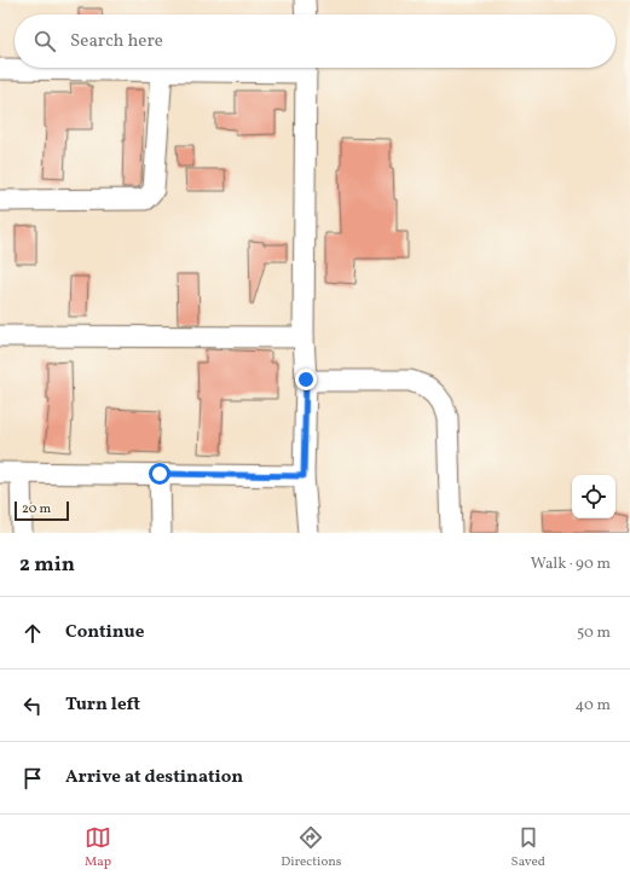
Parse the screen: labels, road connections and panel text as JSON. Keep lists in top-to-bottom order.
{
  "scale_bar": "20 m",
  "page": {
    "search": "Search here",
    "scale": "20 m",
    "heading": ["2 min", "Walk · 90 m"],
    "list": [
      ["Continue", "50 m"],
      ["Turn left", "40 m"],
      "Arrive at destination"
    ],
    "nav": ["Map", "Directions", "Saved"]
  }
}
